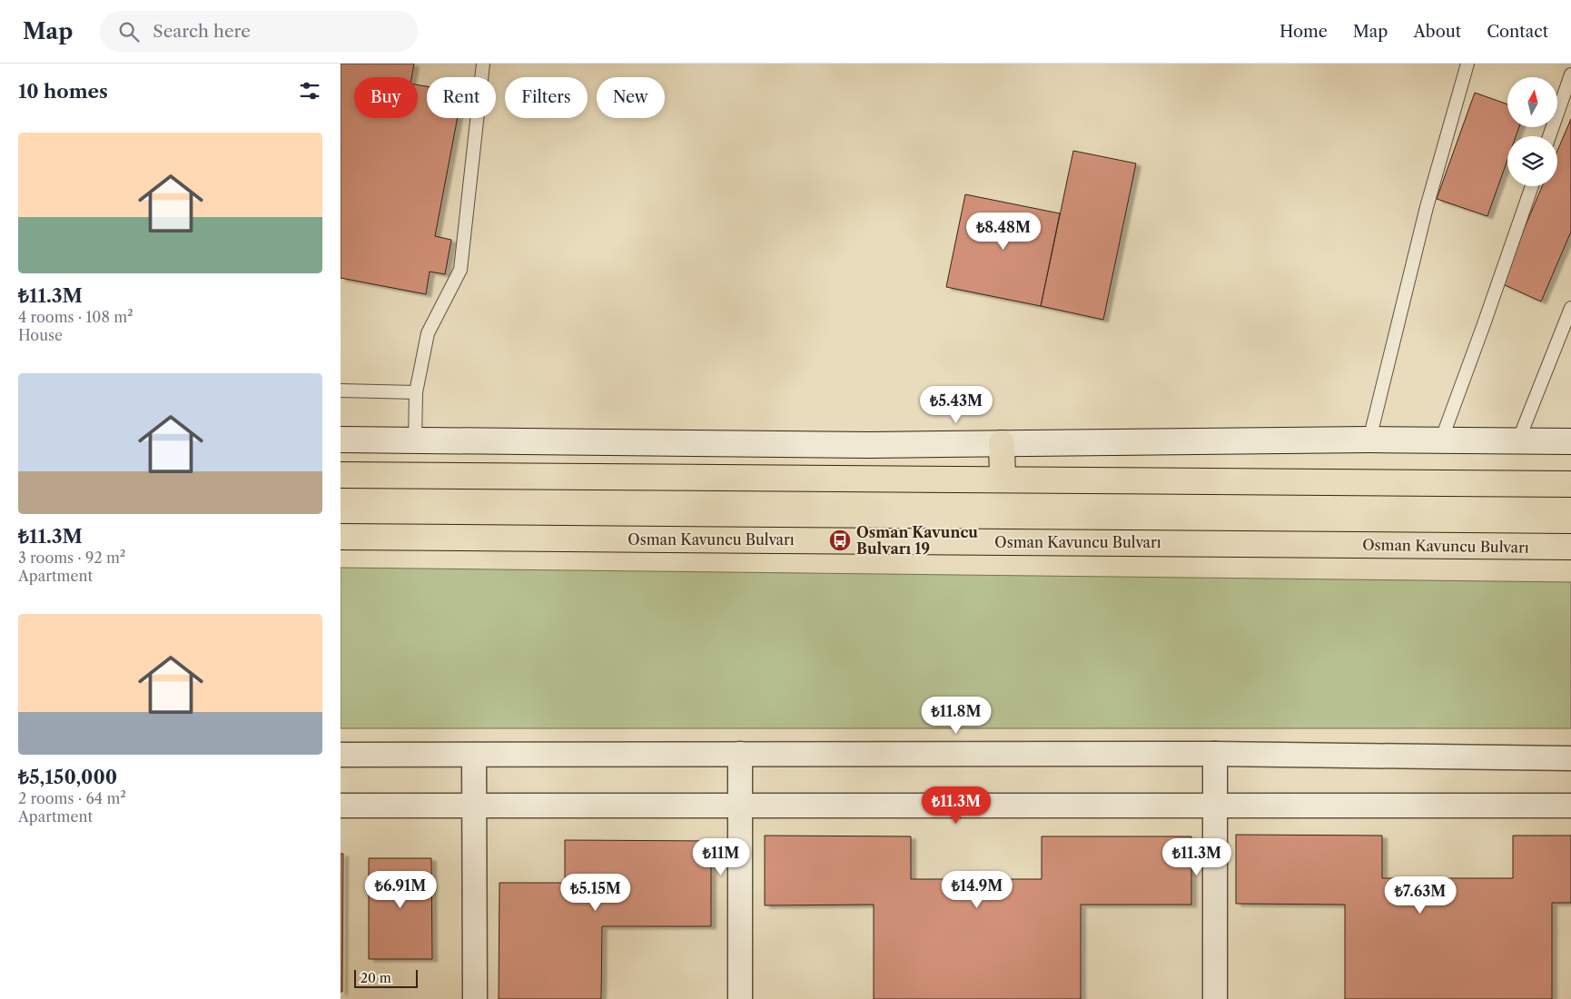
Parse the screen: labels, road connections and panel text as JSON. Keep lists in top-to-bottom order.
{
  "streets": {
    "highway": ["Osman Kavuncu Bulvarı"]
  },
  "places": {
    "bus stop": ["Osman Kavuncu Bulvarı 19"]
  },
  "scale_bar": "20 m",
  "north": "top",
  "page": {
    "header": "Map",
    "search": "Search here",
    "nav": [
      "Home",
      "Map",
      "About",
      "Contact"
    ],
    "heading": "10 homes",
    "chip": [
      "Buy",
      "Rent",
      "Filters",
      "New"
    ],
    "list": [
      {
        "name": "₺11.3M",
        "note": "4 rooms · 108 m² · House"
      },
      {
        "name": "₺11.3M",
        "note": "3 rooms · 92 m² · Apartment"
      },
      {
        "name": "₺5,150,000",
        "note": "2 rooms · 64 m² · Apartment"
      }
    ],
    "price": [
      "₺8.48M",
      "₺5.43M",
      "₺11.8M",
      "₺11.3M",
      "₺11M",
      "₺11.3M",
      "₺6.91M",
      "₺14.9M",
      "₺5.15M",
      "₺7.63M"
    ],
    "scale": "20 m"
  }
}
